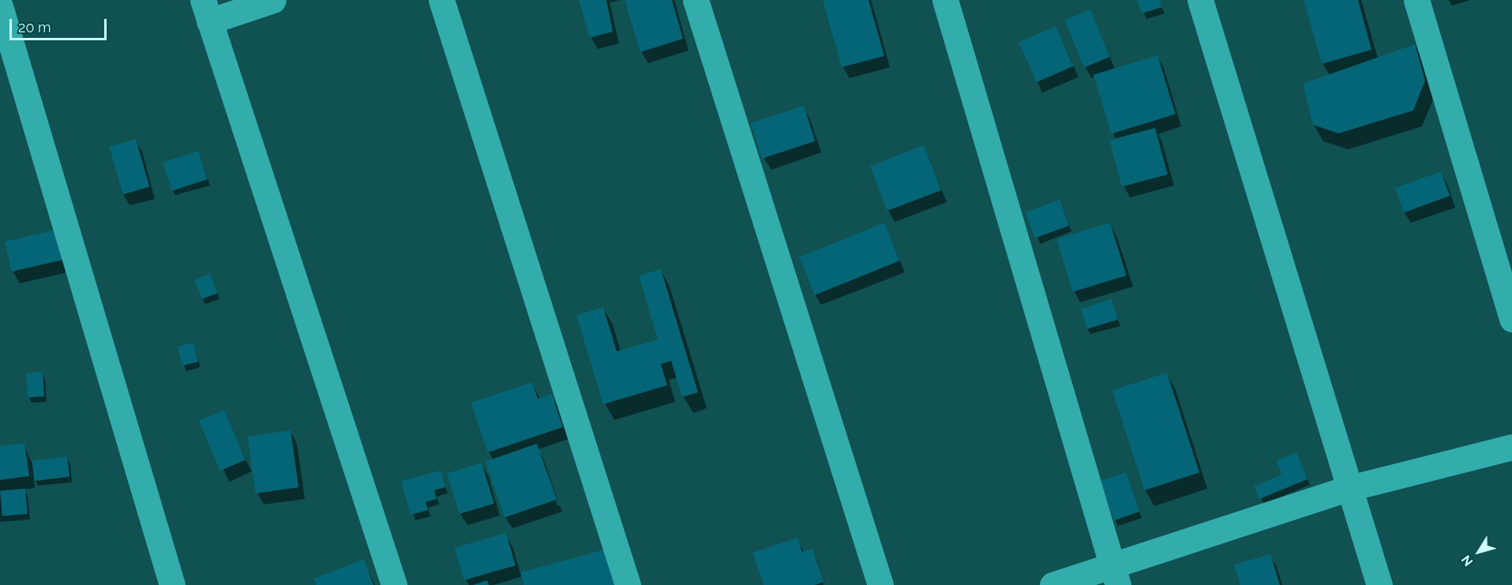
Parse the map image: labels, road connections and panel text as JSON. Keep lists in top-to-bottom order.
{
  "scale_bar": "20 m",
  "north": "bottom left"
}
